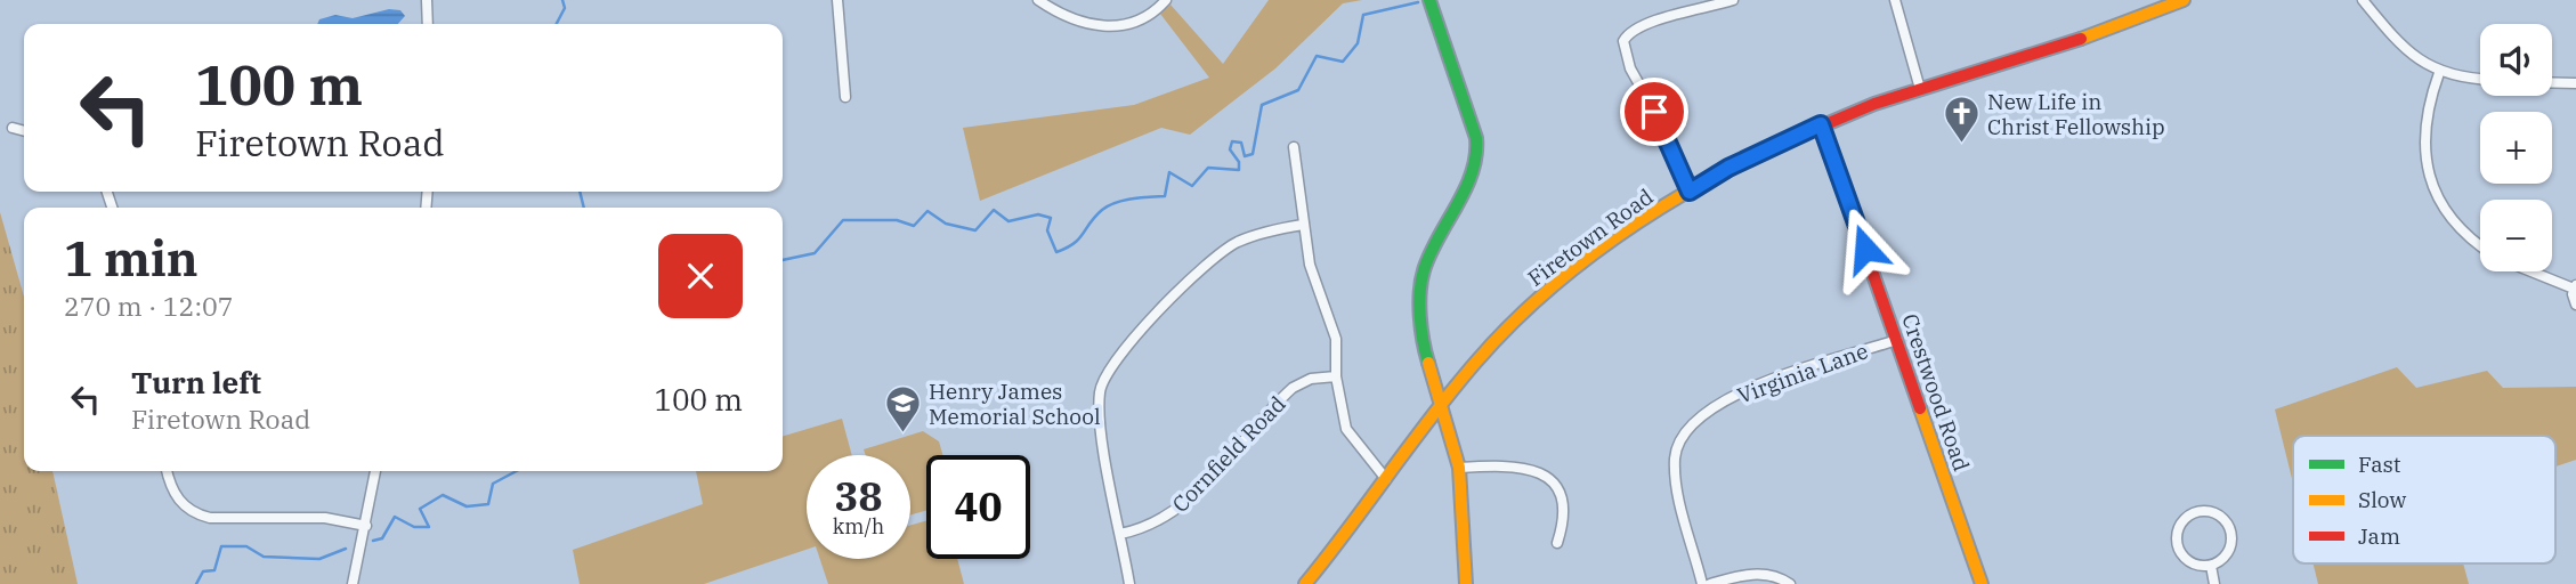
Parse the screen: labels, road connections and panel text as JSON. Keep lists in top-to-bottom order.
{
  "streets": {
    "street": [
      "Firetown Road",
      "Virginia Lane",
      "Crestwood Road",
      "Cornfield Road"
    ]
  },
  "crossings": [
    ["Firetown Road", "Crestwood Road"],
    ["Virginia Lane", "Crestwood Road"]
  ],
  "places": {
    "church": ["New Life in Christ Fellowship"],
    "school or university": ["Henry James Memorial School"]
  },
  "legend": ["Fast", "Slow", "Jam"],
  "page": {
    "map_buttons": ["+", "−"],
    "turn": ["100 m", "Firetown Road"],
    "heading": ["1 min", "270 m · 12:07"],
    "list": [
      {
        "name": "Turn left",
        "note": "Firetown Road",
        "value": "100 m"
      }
    ],
    "speed": "38 km/h",
    "limit": "40"
  }
}
